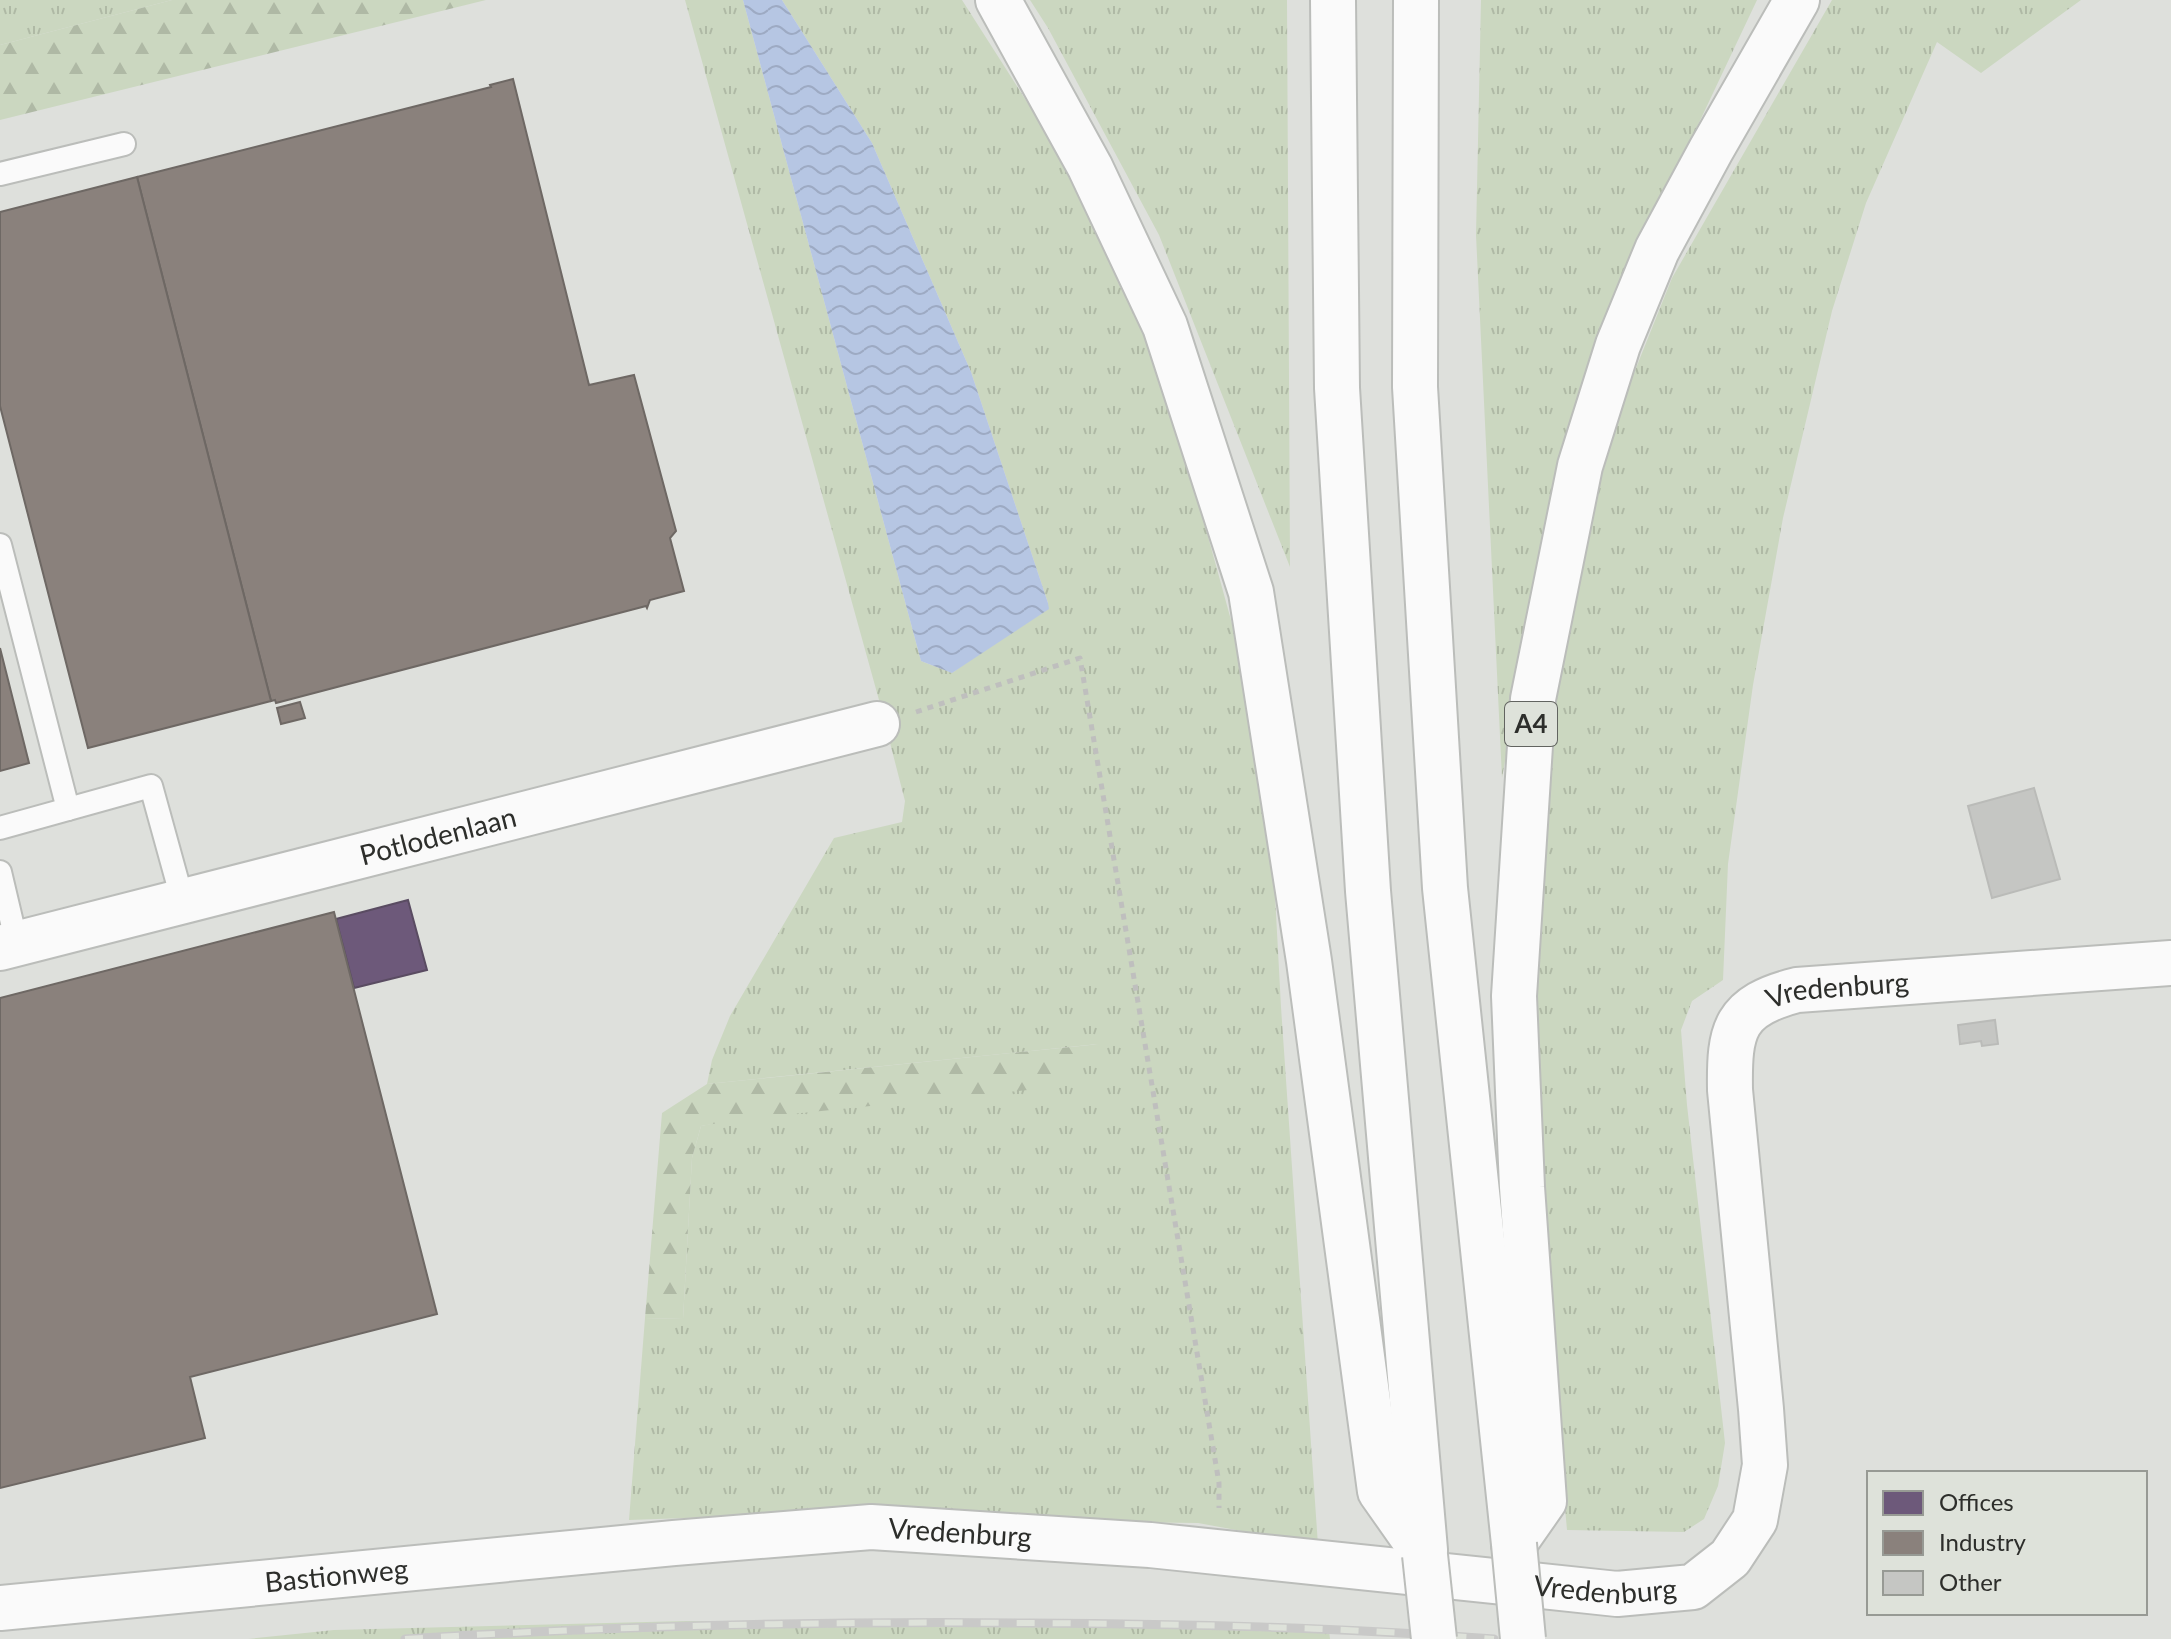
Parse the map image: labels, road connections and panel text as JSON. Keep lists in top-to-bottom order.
{
  "streets": {
    "main road": [
      "A4",
      "Potlodenlaan",
      "Vredenburg",
      "Bastionweg"
    ]
  },
  "crossings": [
    ["Vredenburg", "Bastionweg"]
  ],
  "legend": ["Offices", "Industry", "Other"]
}
